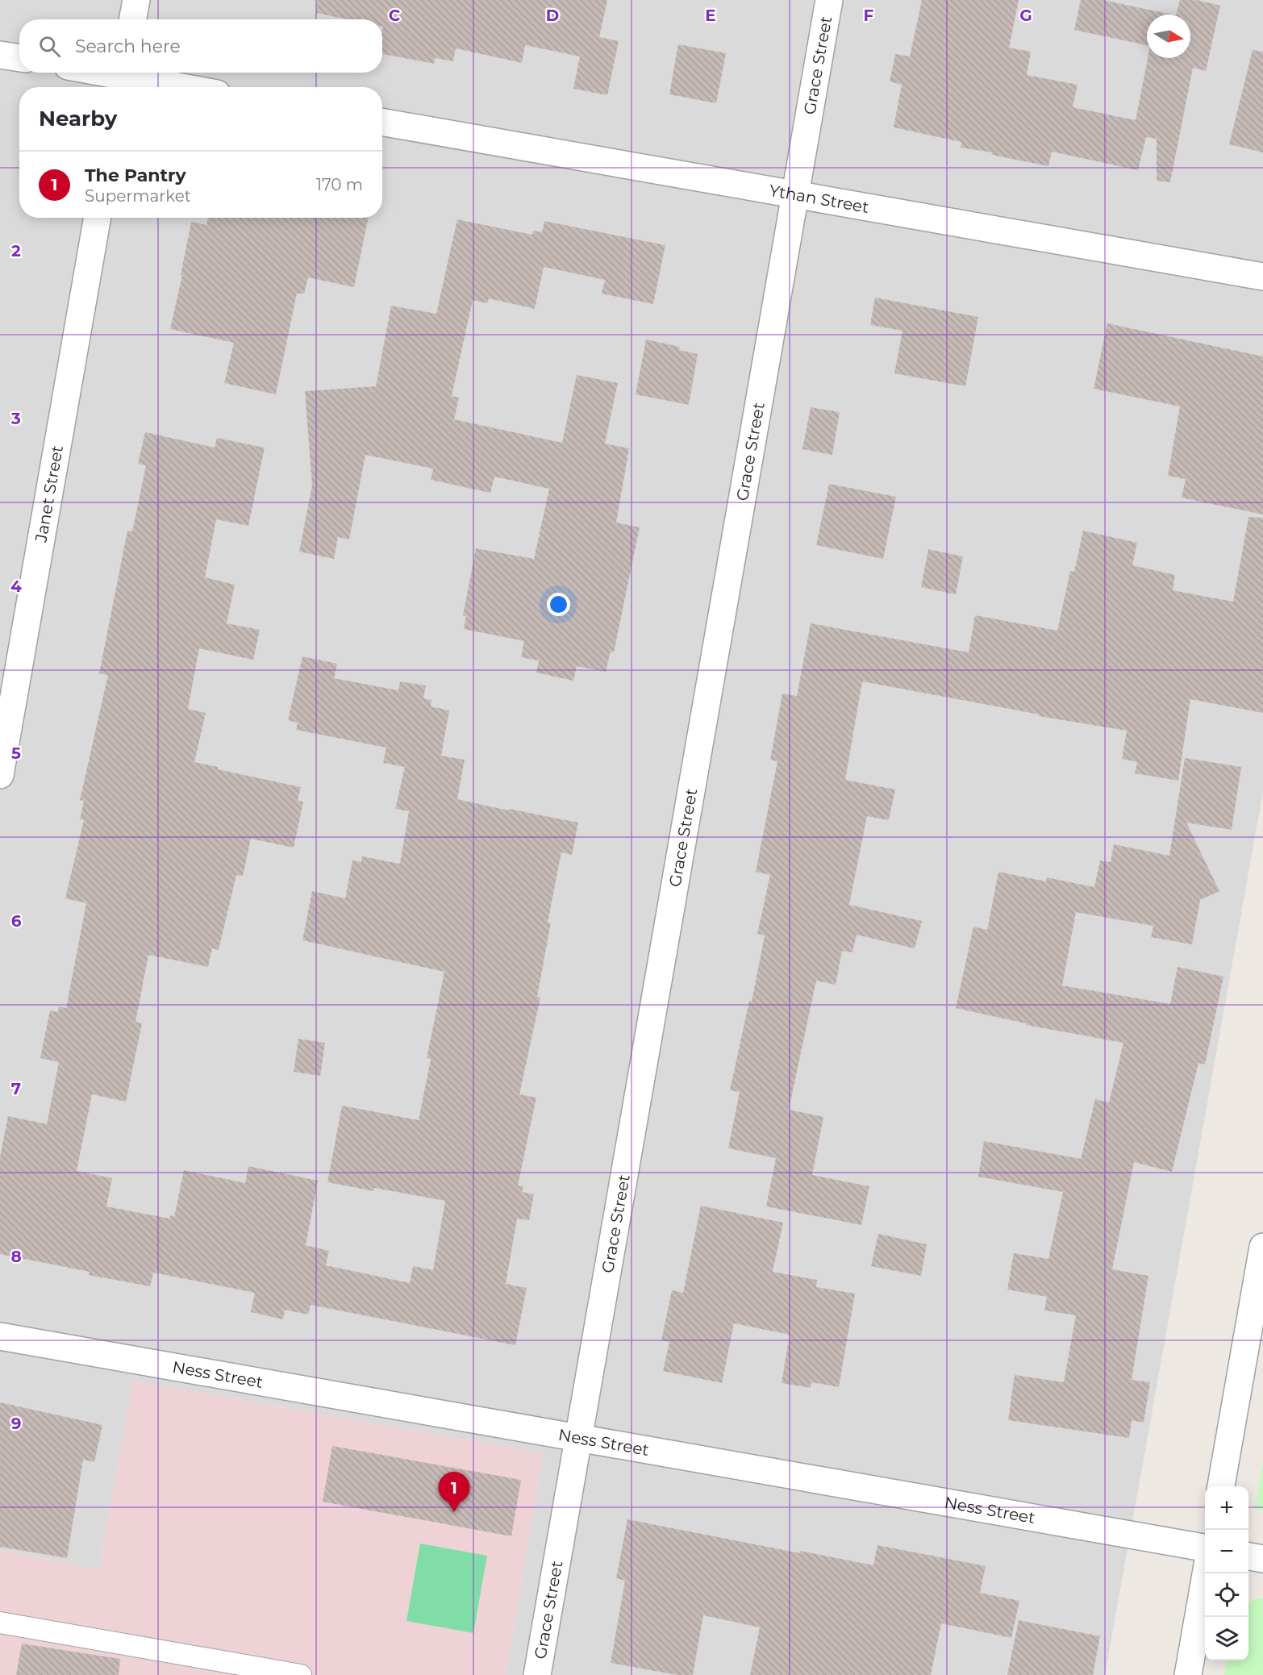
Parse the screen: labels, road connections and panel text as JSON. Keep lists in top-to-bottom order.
{
  "streets": {
    "street": [
      "Grace Street",
      "Ythan Street",
      "Janet Street",
      "Ness Street"
    ]
  },
  "crossings": [
    ["Grace Street", "Ythan Street"],
    ["Grace Street", "Ness Street"]
  ],
  "north": "right",
  "page": {
    "search": "Search here",
    "heading": "Nearby",
    "list": [
      {
        "mark": "1",
        "name": "The Pantry",
        "note": "Supermarket",
        "value": "170 m"
      }
    ],
    "pins": "1",
    "map_buttons": ["+", "−"]
  },
  "grid": {
    "columns": [
      "C",
      "D",
      "E",
      "F",
      "G"
    ],
    "rows": [
      "2",
      "3",
      "4",
      "5",
      "6",
      "7",
      "8",
      "9"
    ]
  }
}
